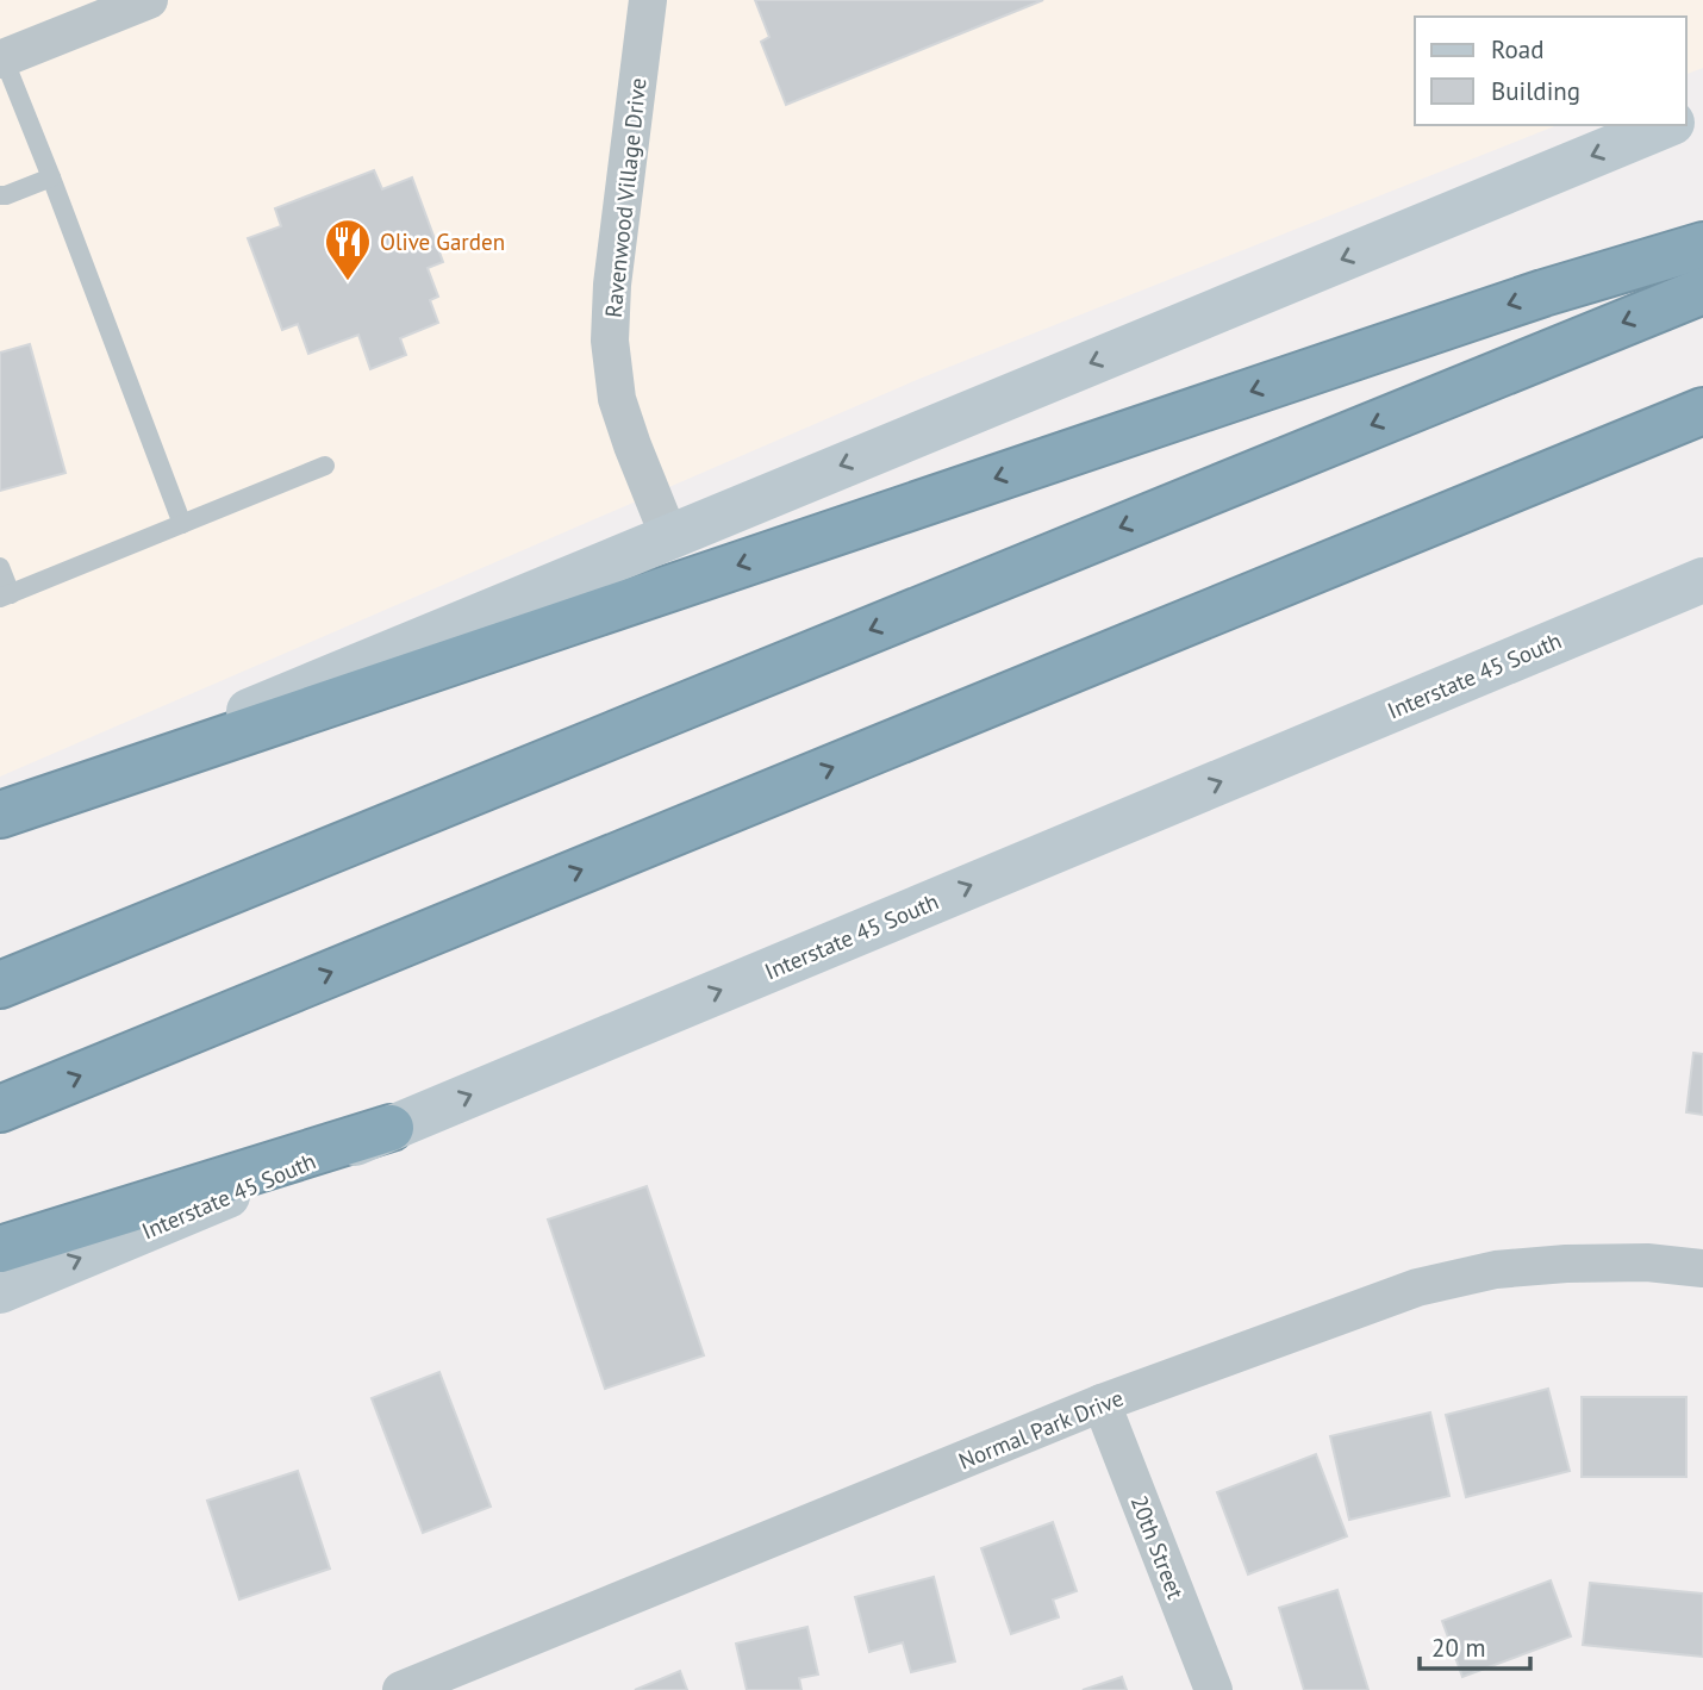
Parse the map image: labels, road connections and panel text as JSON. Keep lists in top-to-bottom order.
{
  "streets": {
    "main road": ["Interstate 45 South"],
    "street": ["Ravenwood Village Drive", "Normal Park Drive", "20th Street"]
  },
  "crossings": [
    ["Normal Park Drive", "20th Street"]
  ],
  "one_way": ["Interstate 45 South"],
  "places": {
    "restaurant": ["Olive Garden"]
  },
  "legend": ["Road", "Building"],
  "scale_bar": "20 m"
}
